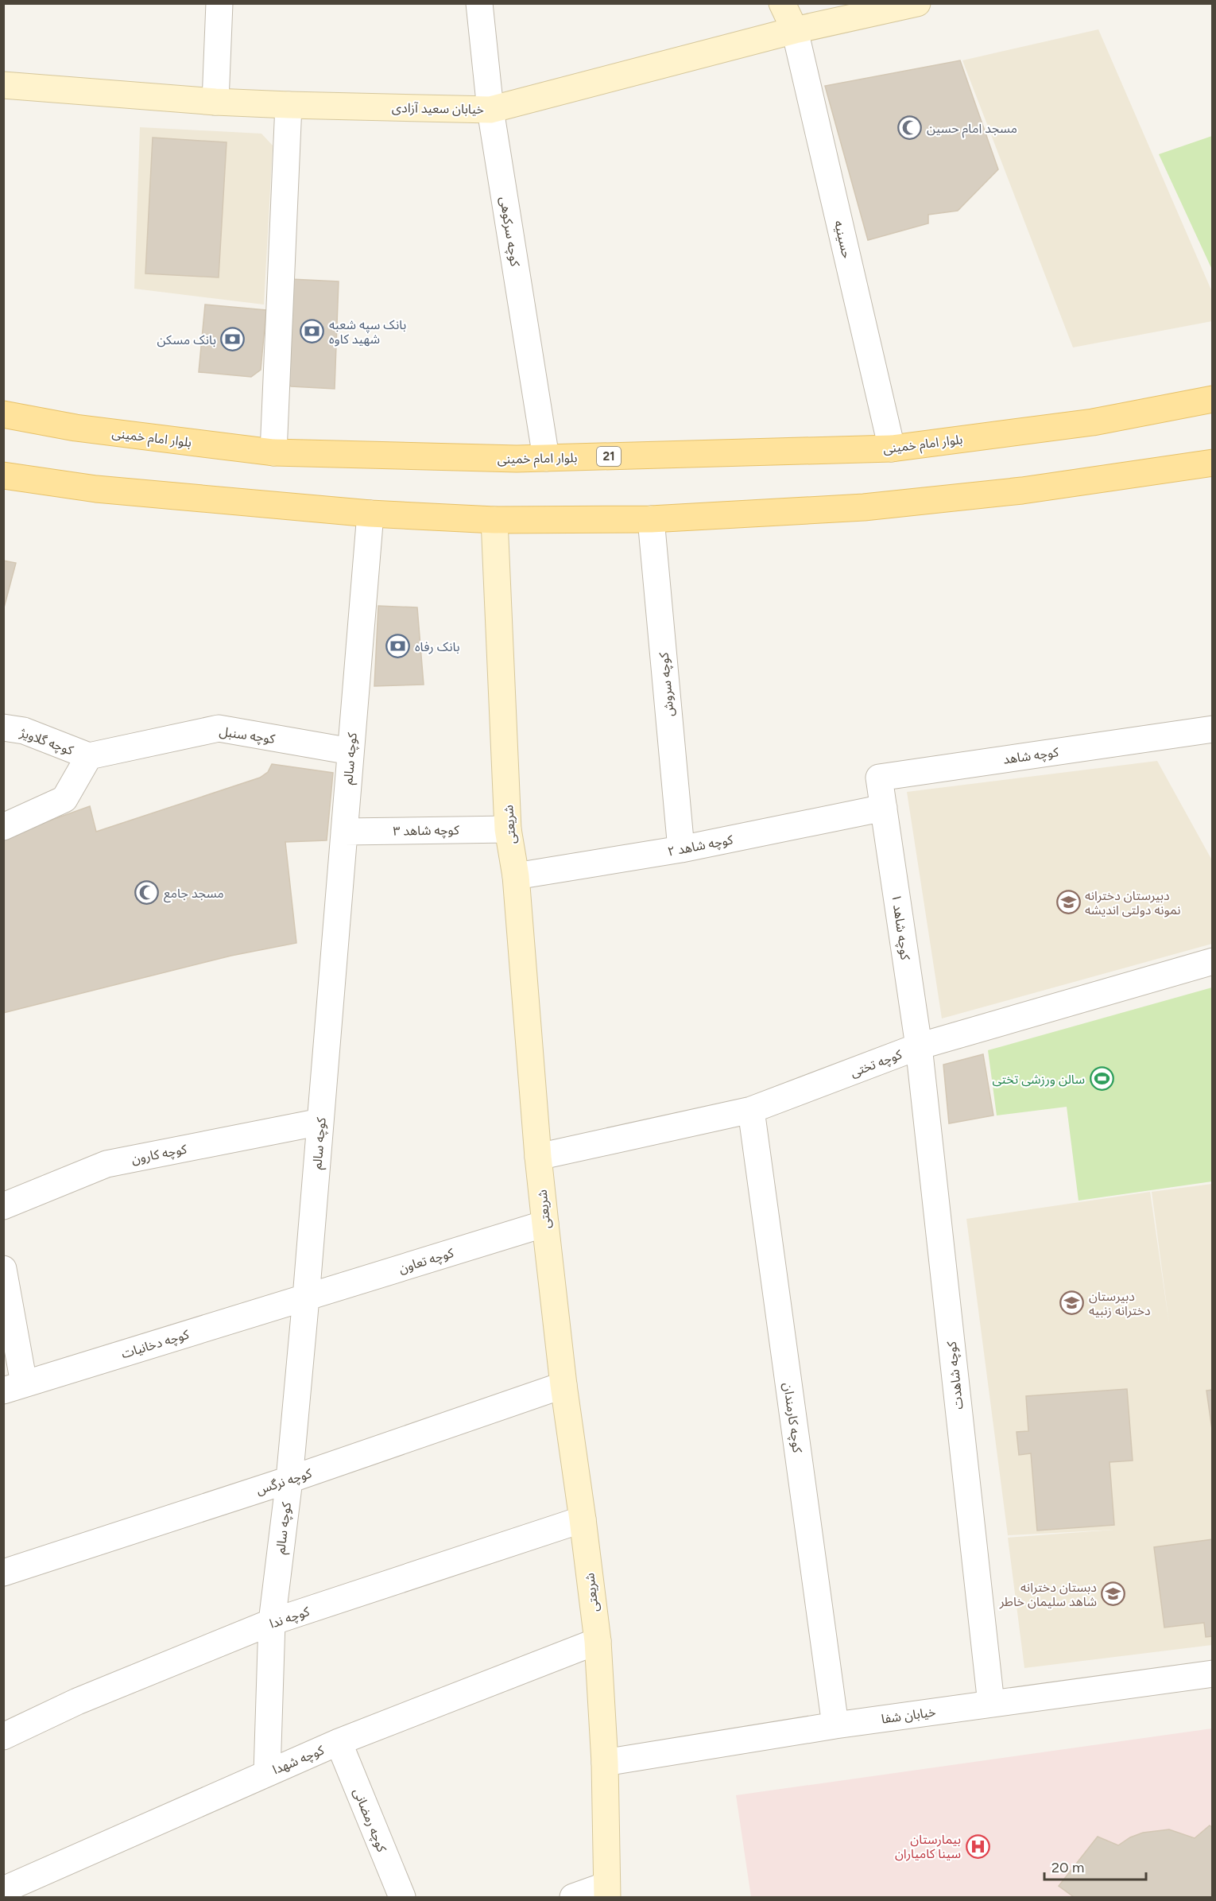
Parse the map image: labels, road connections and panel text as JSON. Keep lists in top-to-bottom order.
{
  "streets": {
    "main road": ["بلوار امام خمینی", "21"],
    "street": [
      "خیابان سعید آزادی",
      "کوچه سرکوهی",
      "حسینیه",
      "کوچه سروش",
      "کوچه سنبل",
      "کوچه گلاویژ",
      "کوچه شاهد",
      "کوچه سالم",
      "شریعتی",
      "کوچه شاهد ۳",
      "کوچه شاهد ۲",
      "کوچه شاهد ۱",
      "کوچه تختی",
      "کوچه کارون",
      "کوچه تعاون",
      "کوچه دخانیات",
      "کوچه شاهدت",
      "کوچه کارمندان",
      "کوچه نرگس",
      "کوچه ندا",
      "خیابان شفا",
      "کوچه شهدا",
      "کوچه رمضانی"
    ]
  },
  "crossings": [
    ["خیابان سعید آزادی", "کوچه سرکوهی"],
    ["خیابان سعید آزادی", "حسینیه"],
    ["کوچه سرکوهی", "بلوار امام خمینی"],
    ["حسینیه", "بلوار امام خمینی"],
    ["کوچه سروش", "کوچه شاهد ۲"],
    ["کوچه سنبل", "کوچه گلاویژ"],
    ["کوچه سنبل", "کوچه سالم"],
    ["کوچه شاهد", "کوچه شاهد ۲"],
    ["کوچه شاهد", "کوچه شاهد ۱"],
    ["کوچه سالم", "کوچه شاهد ۳"],
    ["کوچه سالم", "کوچه کارون"],
    ["کوچه سالم", "کوچه تعاون"],
    ["کوچه سالم", "کوچه دخانیات"],
    ["کوچه سالم", "کوچه نرگس"],
    ["کوچه سالم", "کوچه ندا"],
    ["کوچه سالم", "کوچه شهدا"],
    ["شریعتی", "کوچه شاهد ۳"],
    ["شریعتی", "کوچه شاهد ۲"],
    ["شریعتی", "کوچه تختی"],
    ["شریعتی", "کوچه تعاون"],
    ["شریعتی", "کوچه نرگس"],
    ["شریعتی", "کوچه ندا"],
    ["شریعتی", "خیابان شفا"],
    ["شریعتی", "کوچه شهدا"],
    ["کوچه شاهد ۲", "کوچه شاهد ۱"],
    ["کوچه شاهد ۱", "کوچه تختی"],
    ["کوچه شاهد ۱", "کوچه شاهدت"],
    ["کوچه تختی", "کوچه شاهدت"],
    ["کوچه تختی", "کوچه کارمندان"],
    ["کوچه تعاون", "کوچه دخانیات"],
    ["کوچه شاهدت", "خیابان شفا"],
    ["کوچه کارمندان", "خیابان شفا"],
    ["کوچه شهدا", "کوچه رمضانی"]
  ],
  "places": {
    "mosque": ["مسجد امام حسین", "مسجد جامع"],
    "bank": ["بانک سپه شعبه شهید کاوه", "بانک مسکن", "بانک رفاه"],
    "school or university": ["دبیرستان دخترانه نمونه دولتی اندیشه", "دبیرستان دخترانه زنبیه", "دبستان دخترانه شاهد سلیمان خاطر"],
    "sports": ["سالن ورزشی تختی"],
    "hospital": ["بیمارستان سینا کامیاران"]
  },
  "scale_bar": "20 m"
}
